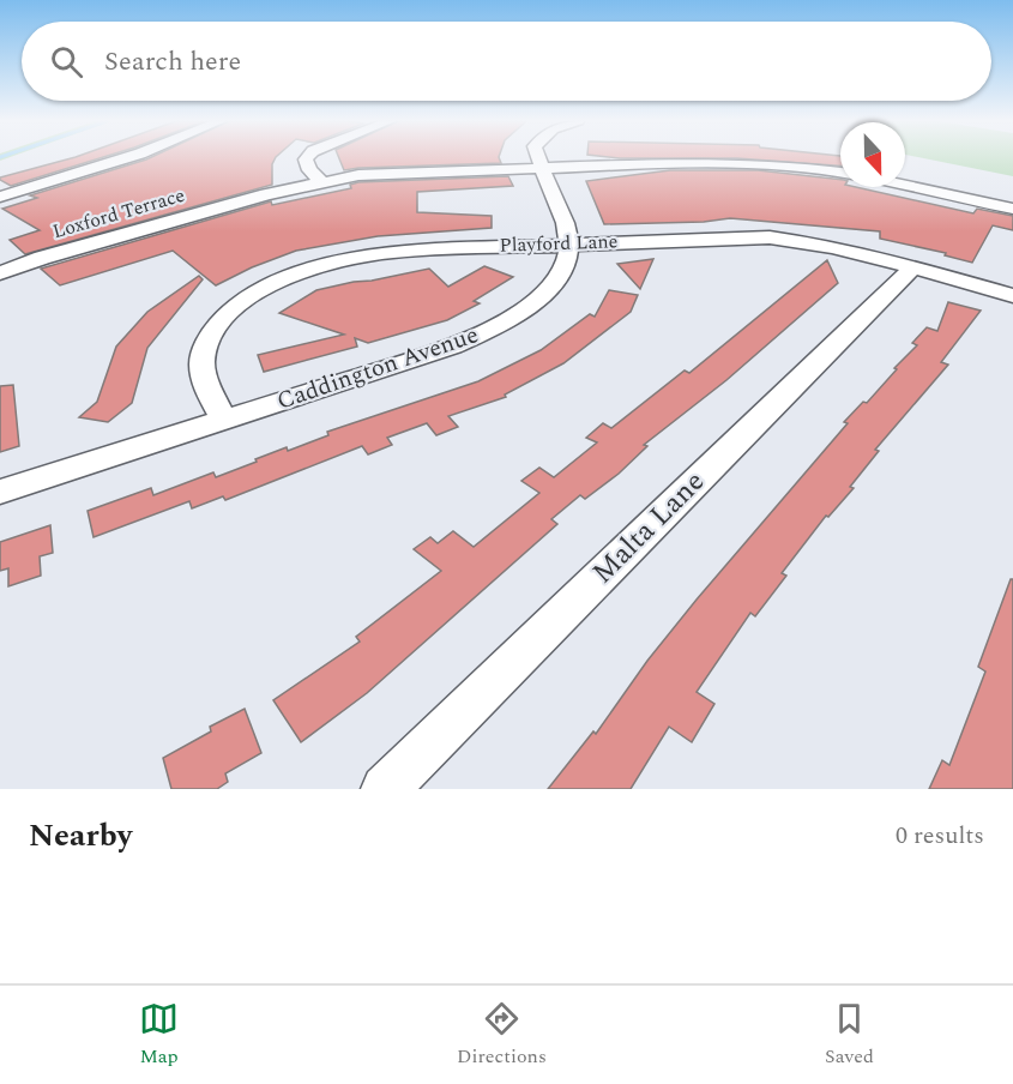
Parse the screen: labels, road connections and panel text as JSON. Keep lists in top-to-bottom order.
{
  "streets": {
    "street": [
      "Loxford Terrace",
      "Playford Lane",
      "Caddington Avenue",
      "Malta Lane"
    ]
  },
  "crossings": [
    ["Playford Lane", "Caddington Avenue"],
    ["Playford Lane", "Malta Lane"]
  ],
  "north": "bottom",
  "page": {
    "search": "Search here",
    "heading": ["Nearby", "0 results"],
    "nav": ["Map", "Directions", "Saved"]
  }
}
